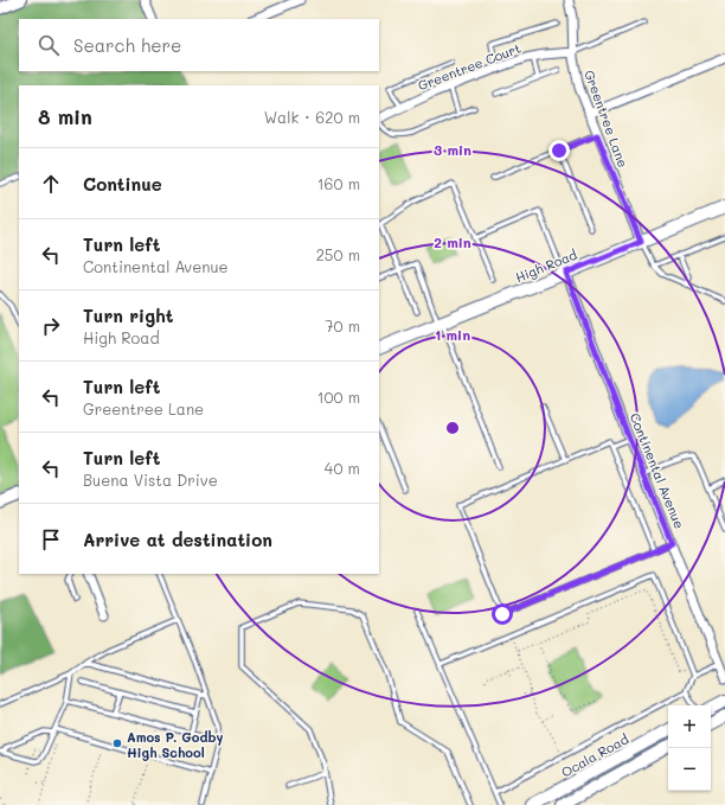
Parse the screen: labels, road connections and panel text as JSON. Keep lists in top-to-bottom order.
{
  "streets": {
    "street": [
      "Greentree Court",
      "Greentree Lane",
      "High Road",
      "Continental Avenue",
      "Ocala Road"
    ]
  },
  "crossings": [
    ["Greentree Court", "Greentree Lane"],
    ["Greentree Lane", "High Road"],
    ["High Road", "Continental Avenue"]
  ],
  "places": ["Amos P. Godby High School"],
  "page": {
    "search": "Search here",
    "heading": ["8 min", "Walk · 620 m"],
    "list": [
      ["Continue", "160 m"],
      ["Turn left", "Continental Avenue", "250 m"],
      ["Turn right", "High Road", "70 m"],
      ["Turn left", "Greentree Lane", "100 m"],
      ["Turn left", "Buena Vista Drive", "40 m"],
      "Arrive at destination"
    ],
    "map_buttons": ["+", "−"]
  },
  "rings": ["3 min", "2 min", "1 min"]
}
